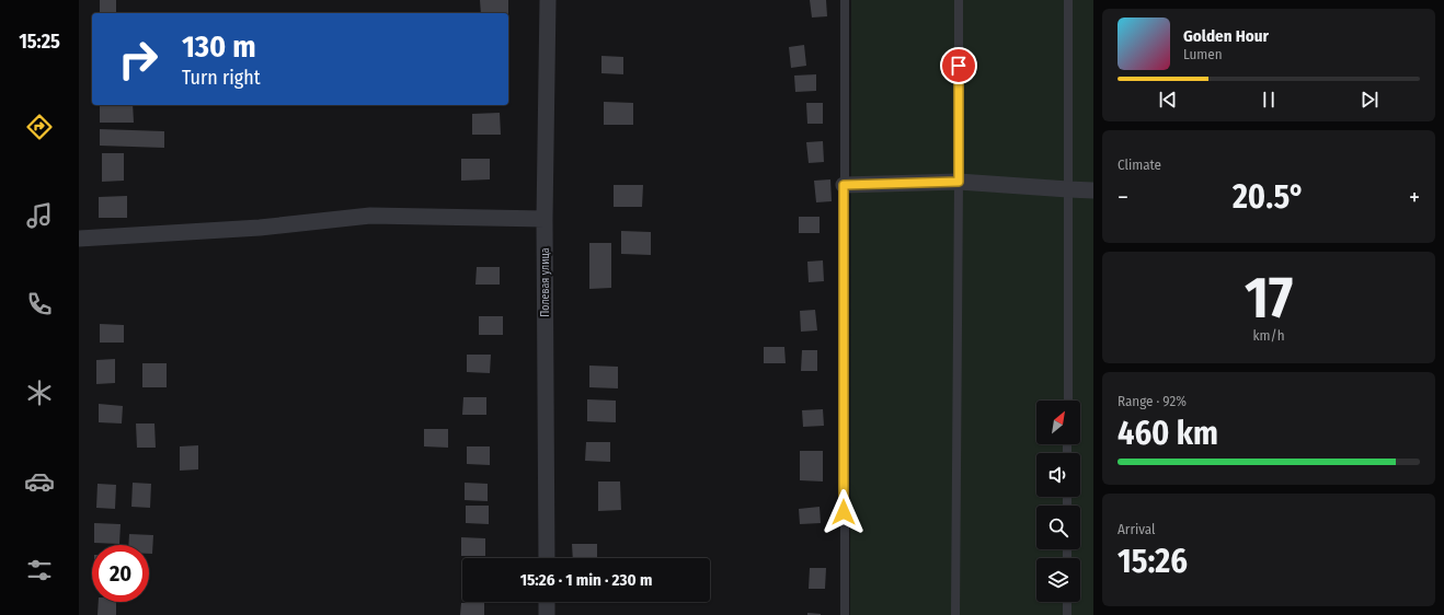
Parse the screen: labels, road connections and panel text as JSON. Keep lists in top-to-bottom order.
{
  "streets": {
    "street": ["Полевая улица"]
  },
  "north": "top right",
  "page": {
    "tabs": "15:25",
    "turn": ["130 m", "Turn right"],
    "song": ["Golden Hour", "Lumen"],
    "tile": [
      "Climate",
      ["17", "km/h"],
      ["Range · 92%", "460 km"],
      ["Arrival", "15:26"]
    ],
    "heat": ["−", "20.5°", "+"],
    "limit": "20",
    "trip": "15:26 · 1 min · 230 m"
  }
}
